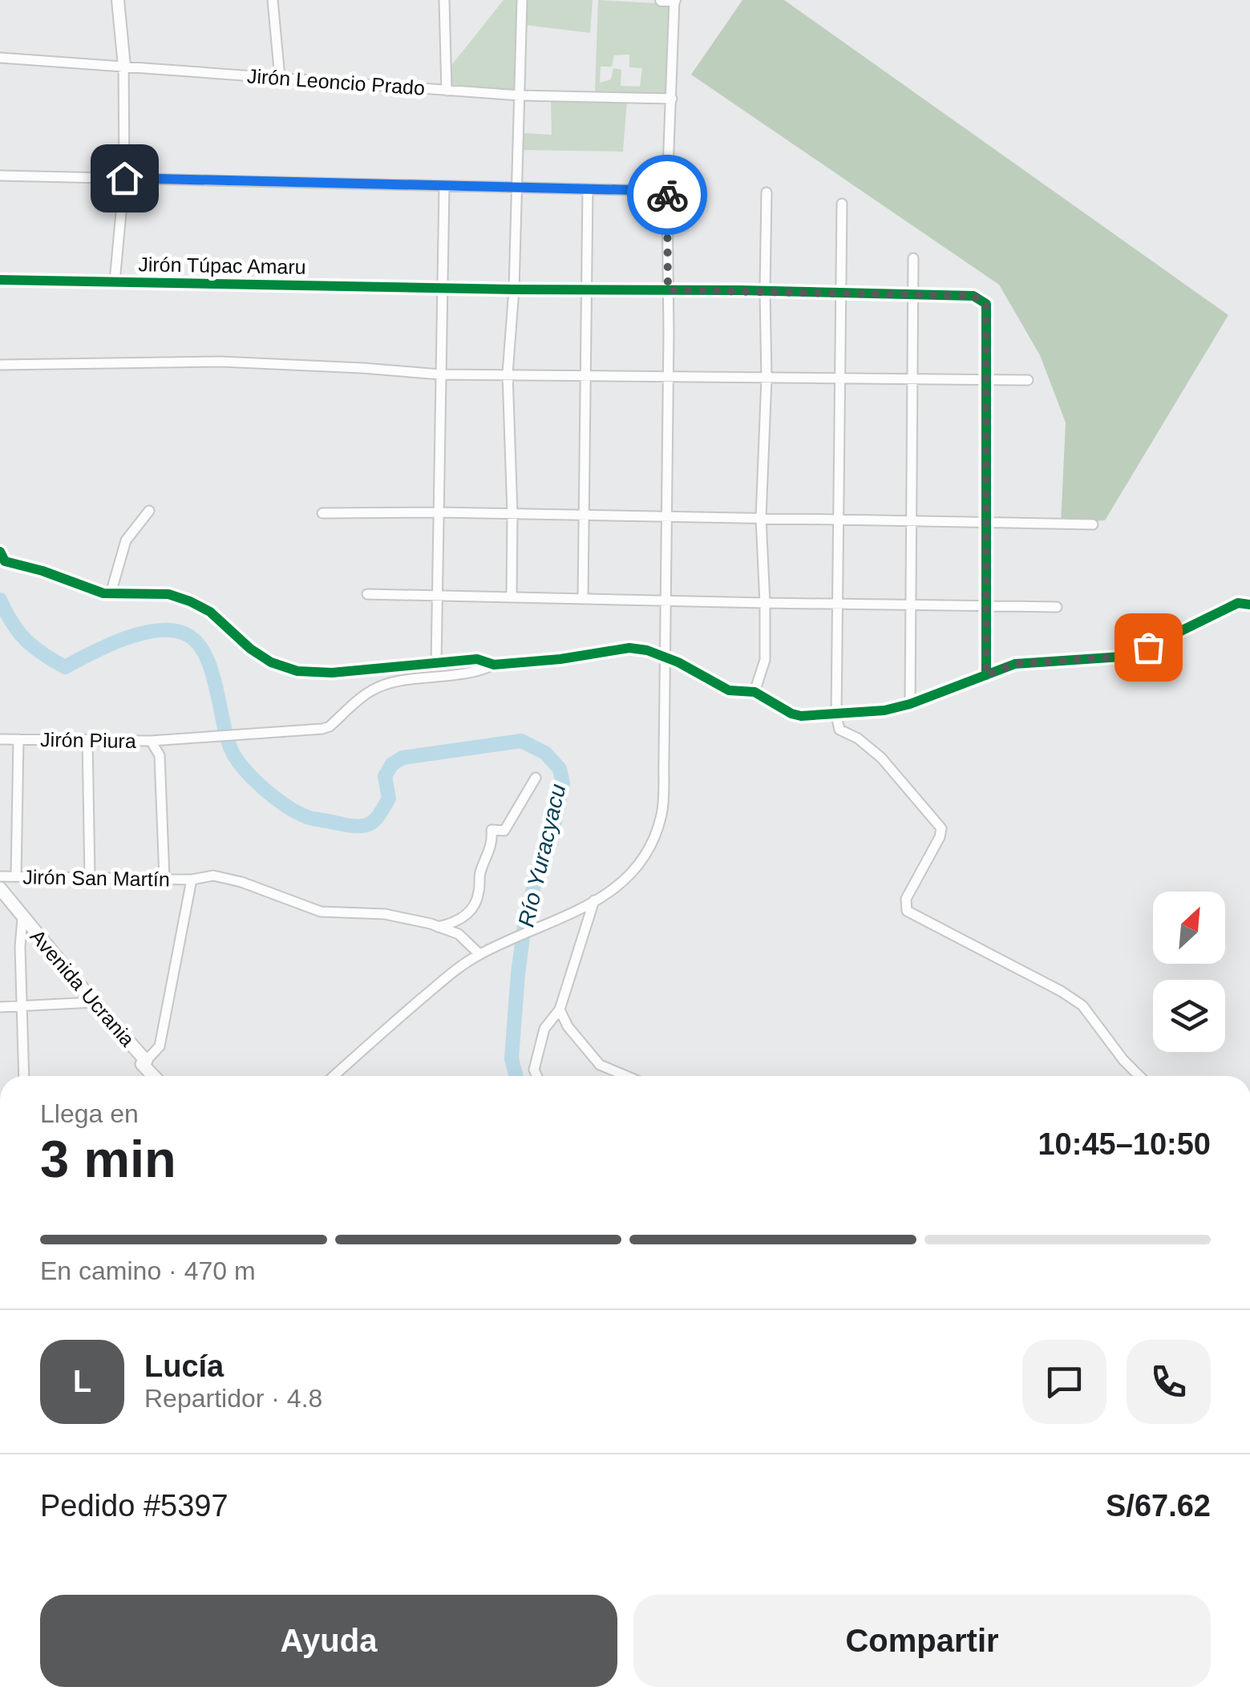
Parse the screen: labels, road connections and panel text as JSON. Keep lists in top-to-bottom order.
{
  "streets": {
    "main road": ["Avenida Ucrania"],
    "street": [
      "Jirón Leoncio Prado",
      "Jirón Túpac Amaru",
      "Jirón Piura",
      "Jirón San Martín"
    ]
  },
  "water": ["Río Yuracyacu"],
  "north": "top right",
  "page": {
    "heading": ["3 min", "Llega en", "10:45–10:50"],
    "panel": [
      "Lucía",
      "Repartidor · 4.8",
      "Pedido #5397",
      "S/67.62"
    ],
    "bar": "En camino · 470 m",
    "round": "L",
    "buttons": ["Ayuda", "Compartir"]
  }
}
